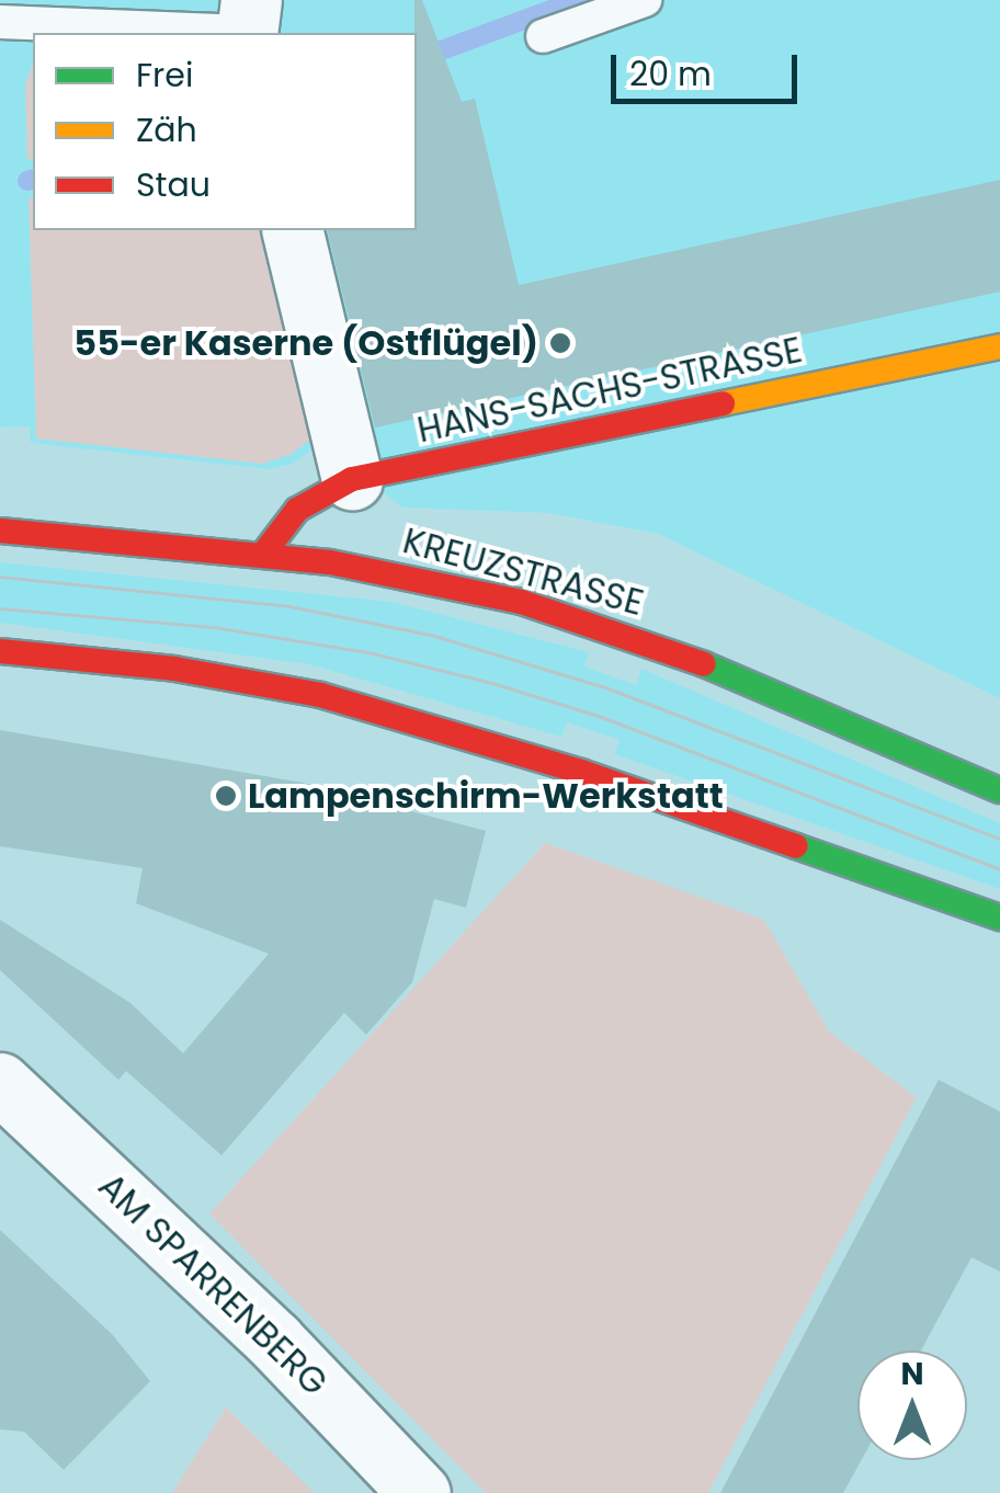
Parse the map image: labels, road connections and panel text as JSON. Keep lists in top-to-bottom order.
{
  "streets": {
    "main road": ["HANS-SACHS-STRASSE", "KREUZSTRASSE"],
    "street": ["AM SPARRENBERG"]
  },
  "crossings": [
    ["HANS-SACHS-STRASSE", "KREUZSTRASSE"]
  ],
  "places": ["55-er Kaserne (Ostflügel)", "Lampenschirm-Werkstatt"],
  "legend": ["Frei", "Zäh", "Stau"],
  "scale_bar": "20 m",
  "north": "top"
}
